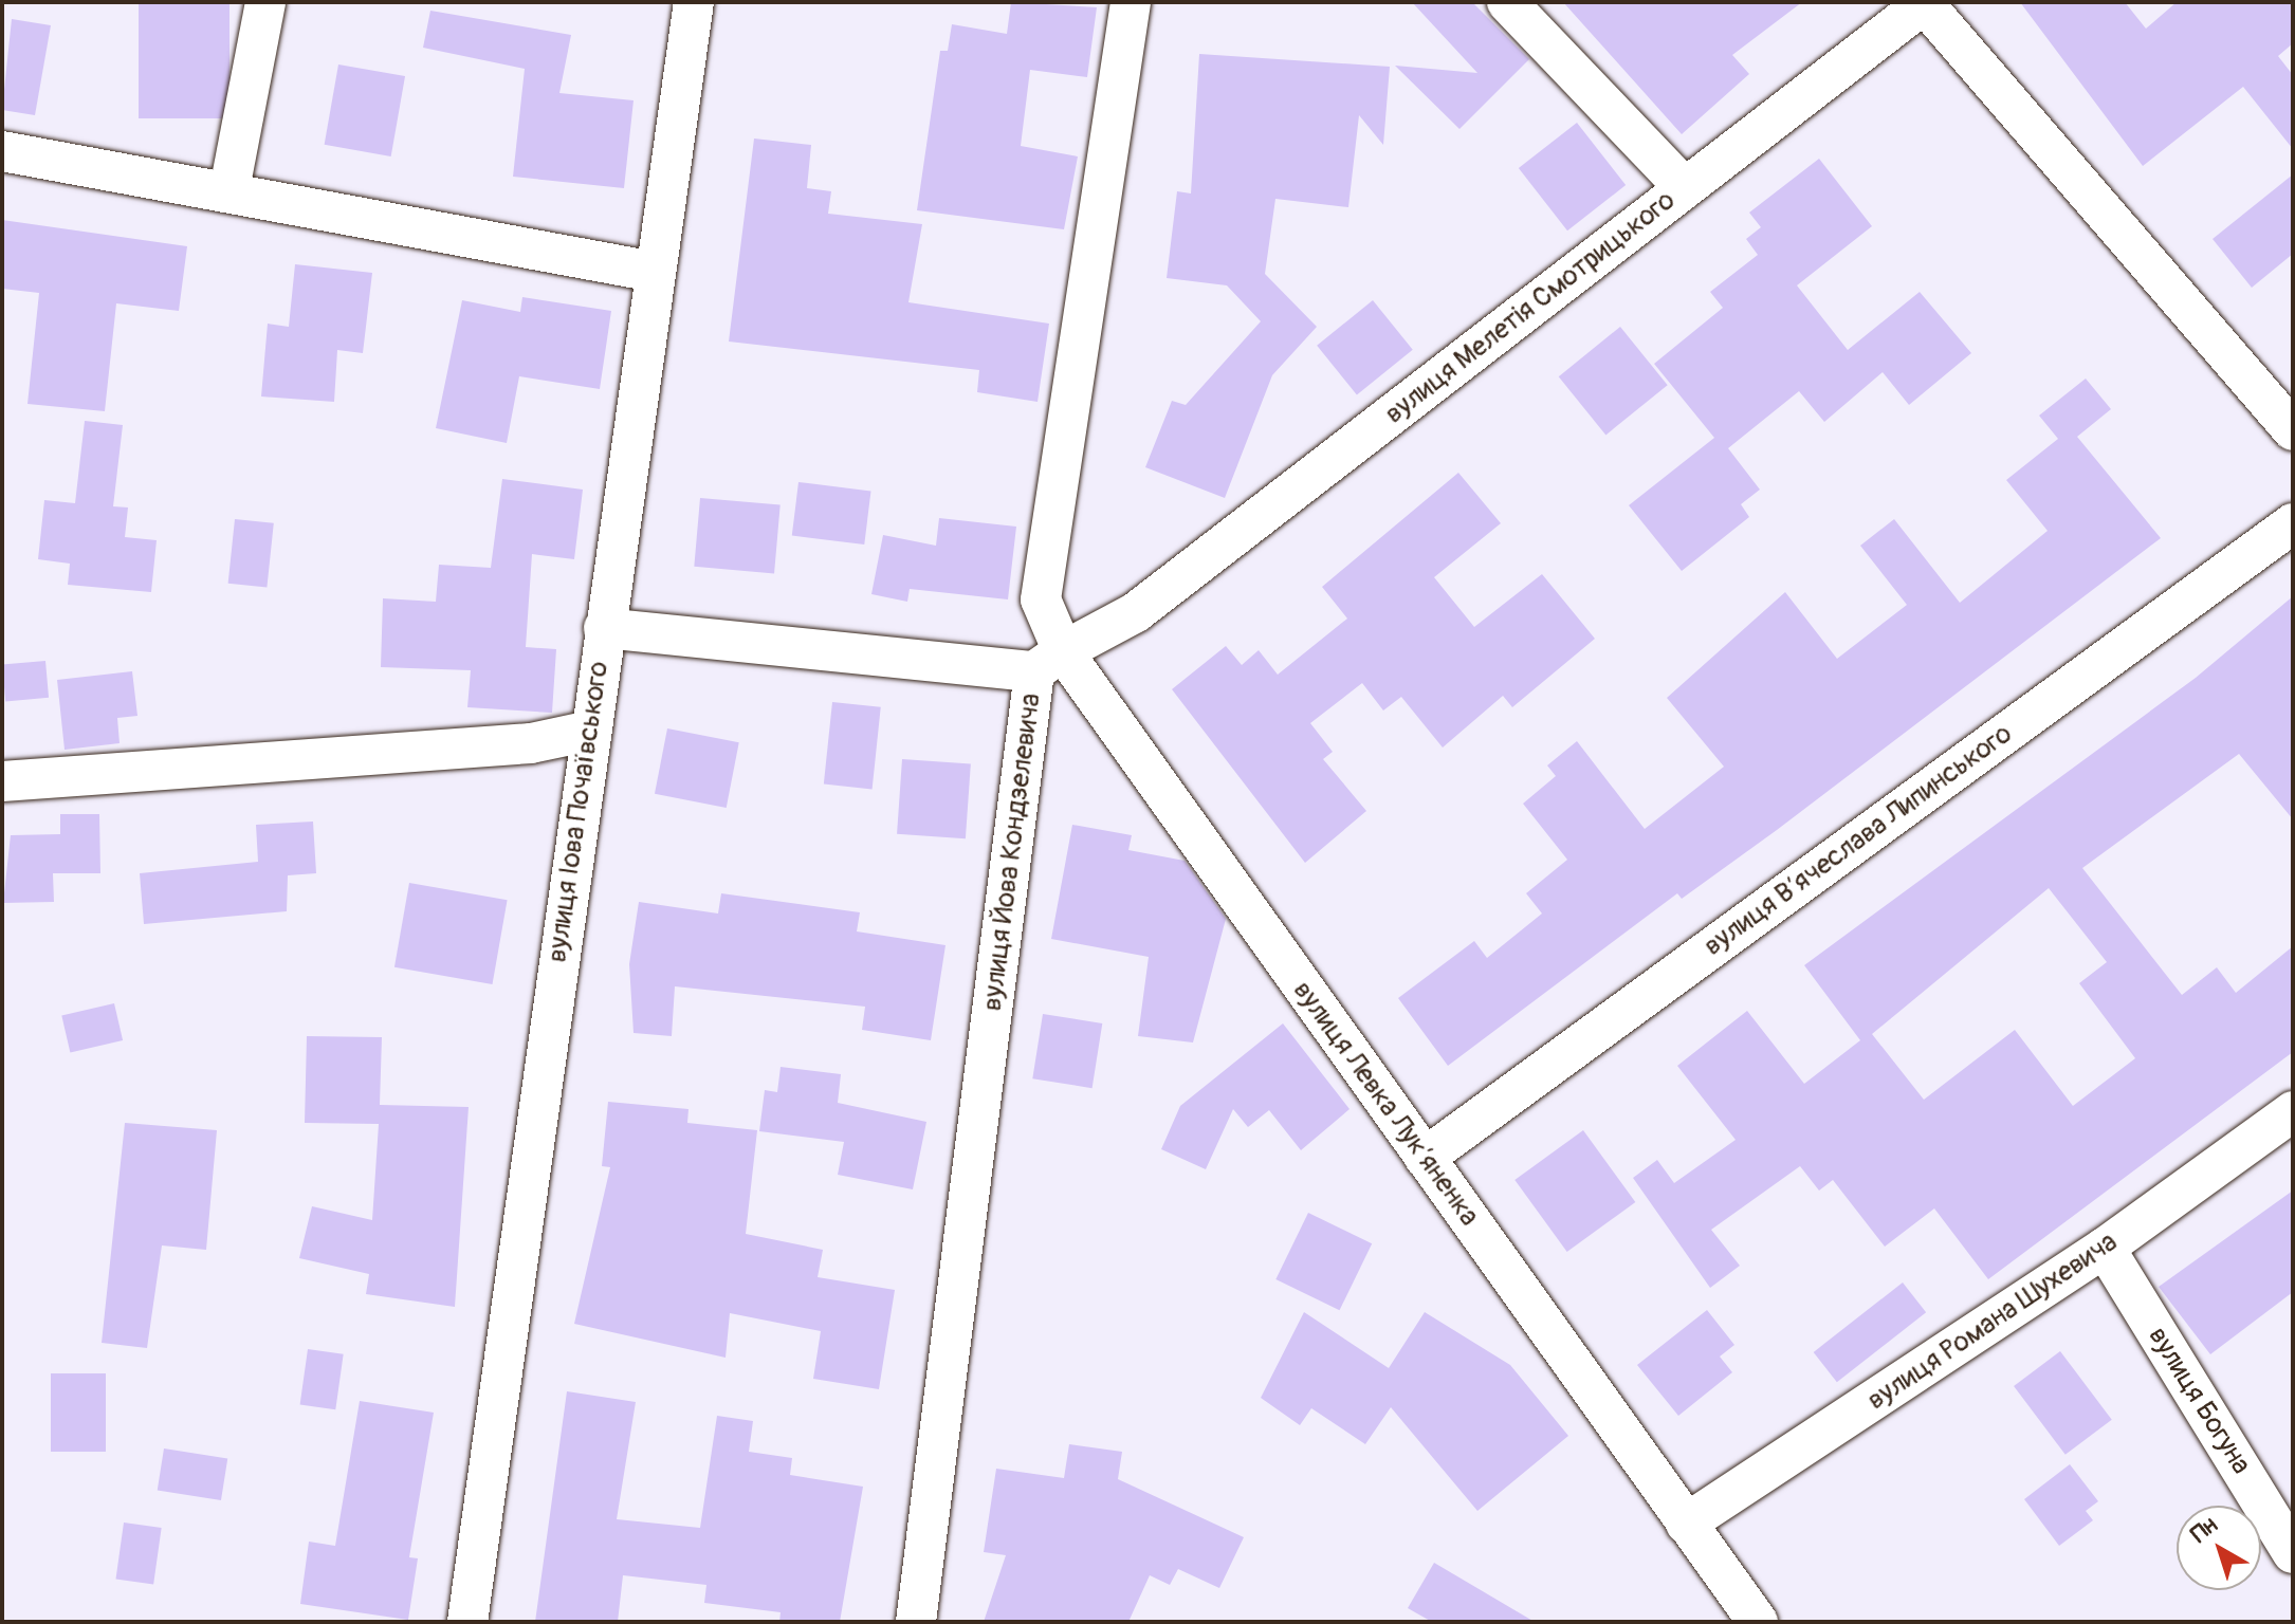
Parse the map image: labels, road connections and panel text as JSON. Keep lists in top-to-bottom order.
{
  "streets": {
    "street": [
      "вулиця Мелетія Смотрицького",
      "вулиця Іова Почаївського",
      "вулиця Вʼячеслава Липинського",
      "вулиця Йова Кондзелевича",
      "вулиця Левка Лукʼяненка",
      "вулиця Романа Шухевича",
      "вулиця Богуна"
    ]
  },
  "crossings": [
    ["вулиця Мелетія Смотрицького", "вулиця Йова Кондзелевича"],
    ["вулиця Мелетія Смотрицького", "вулиця Левка Лукʼяненка"],
    ["вулиця Вʼячеслава Липинського", "вулиця Левка Лукʼяненка"],
    ["вулиця Йова Кондзелевича", "вулиця Левка Лукʼяненка"],
    ["вулиця Левка Лукʼяненка", "вулиця Романа Шухевича"],
    ["вулиця Романа Шухевича", "вулиця Богуна"]
  ],
  "north": "top left"
}
